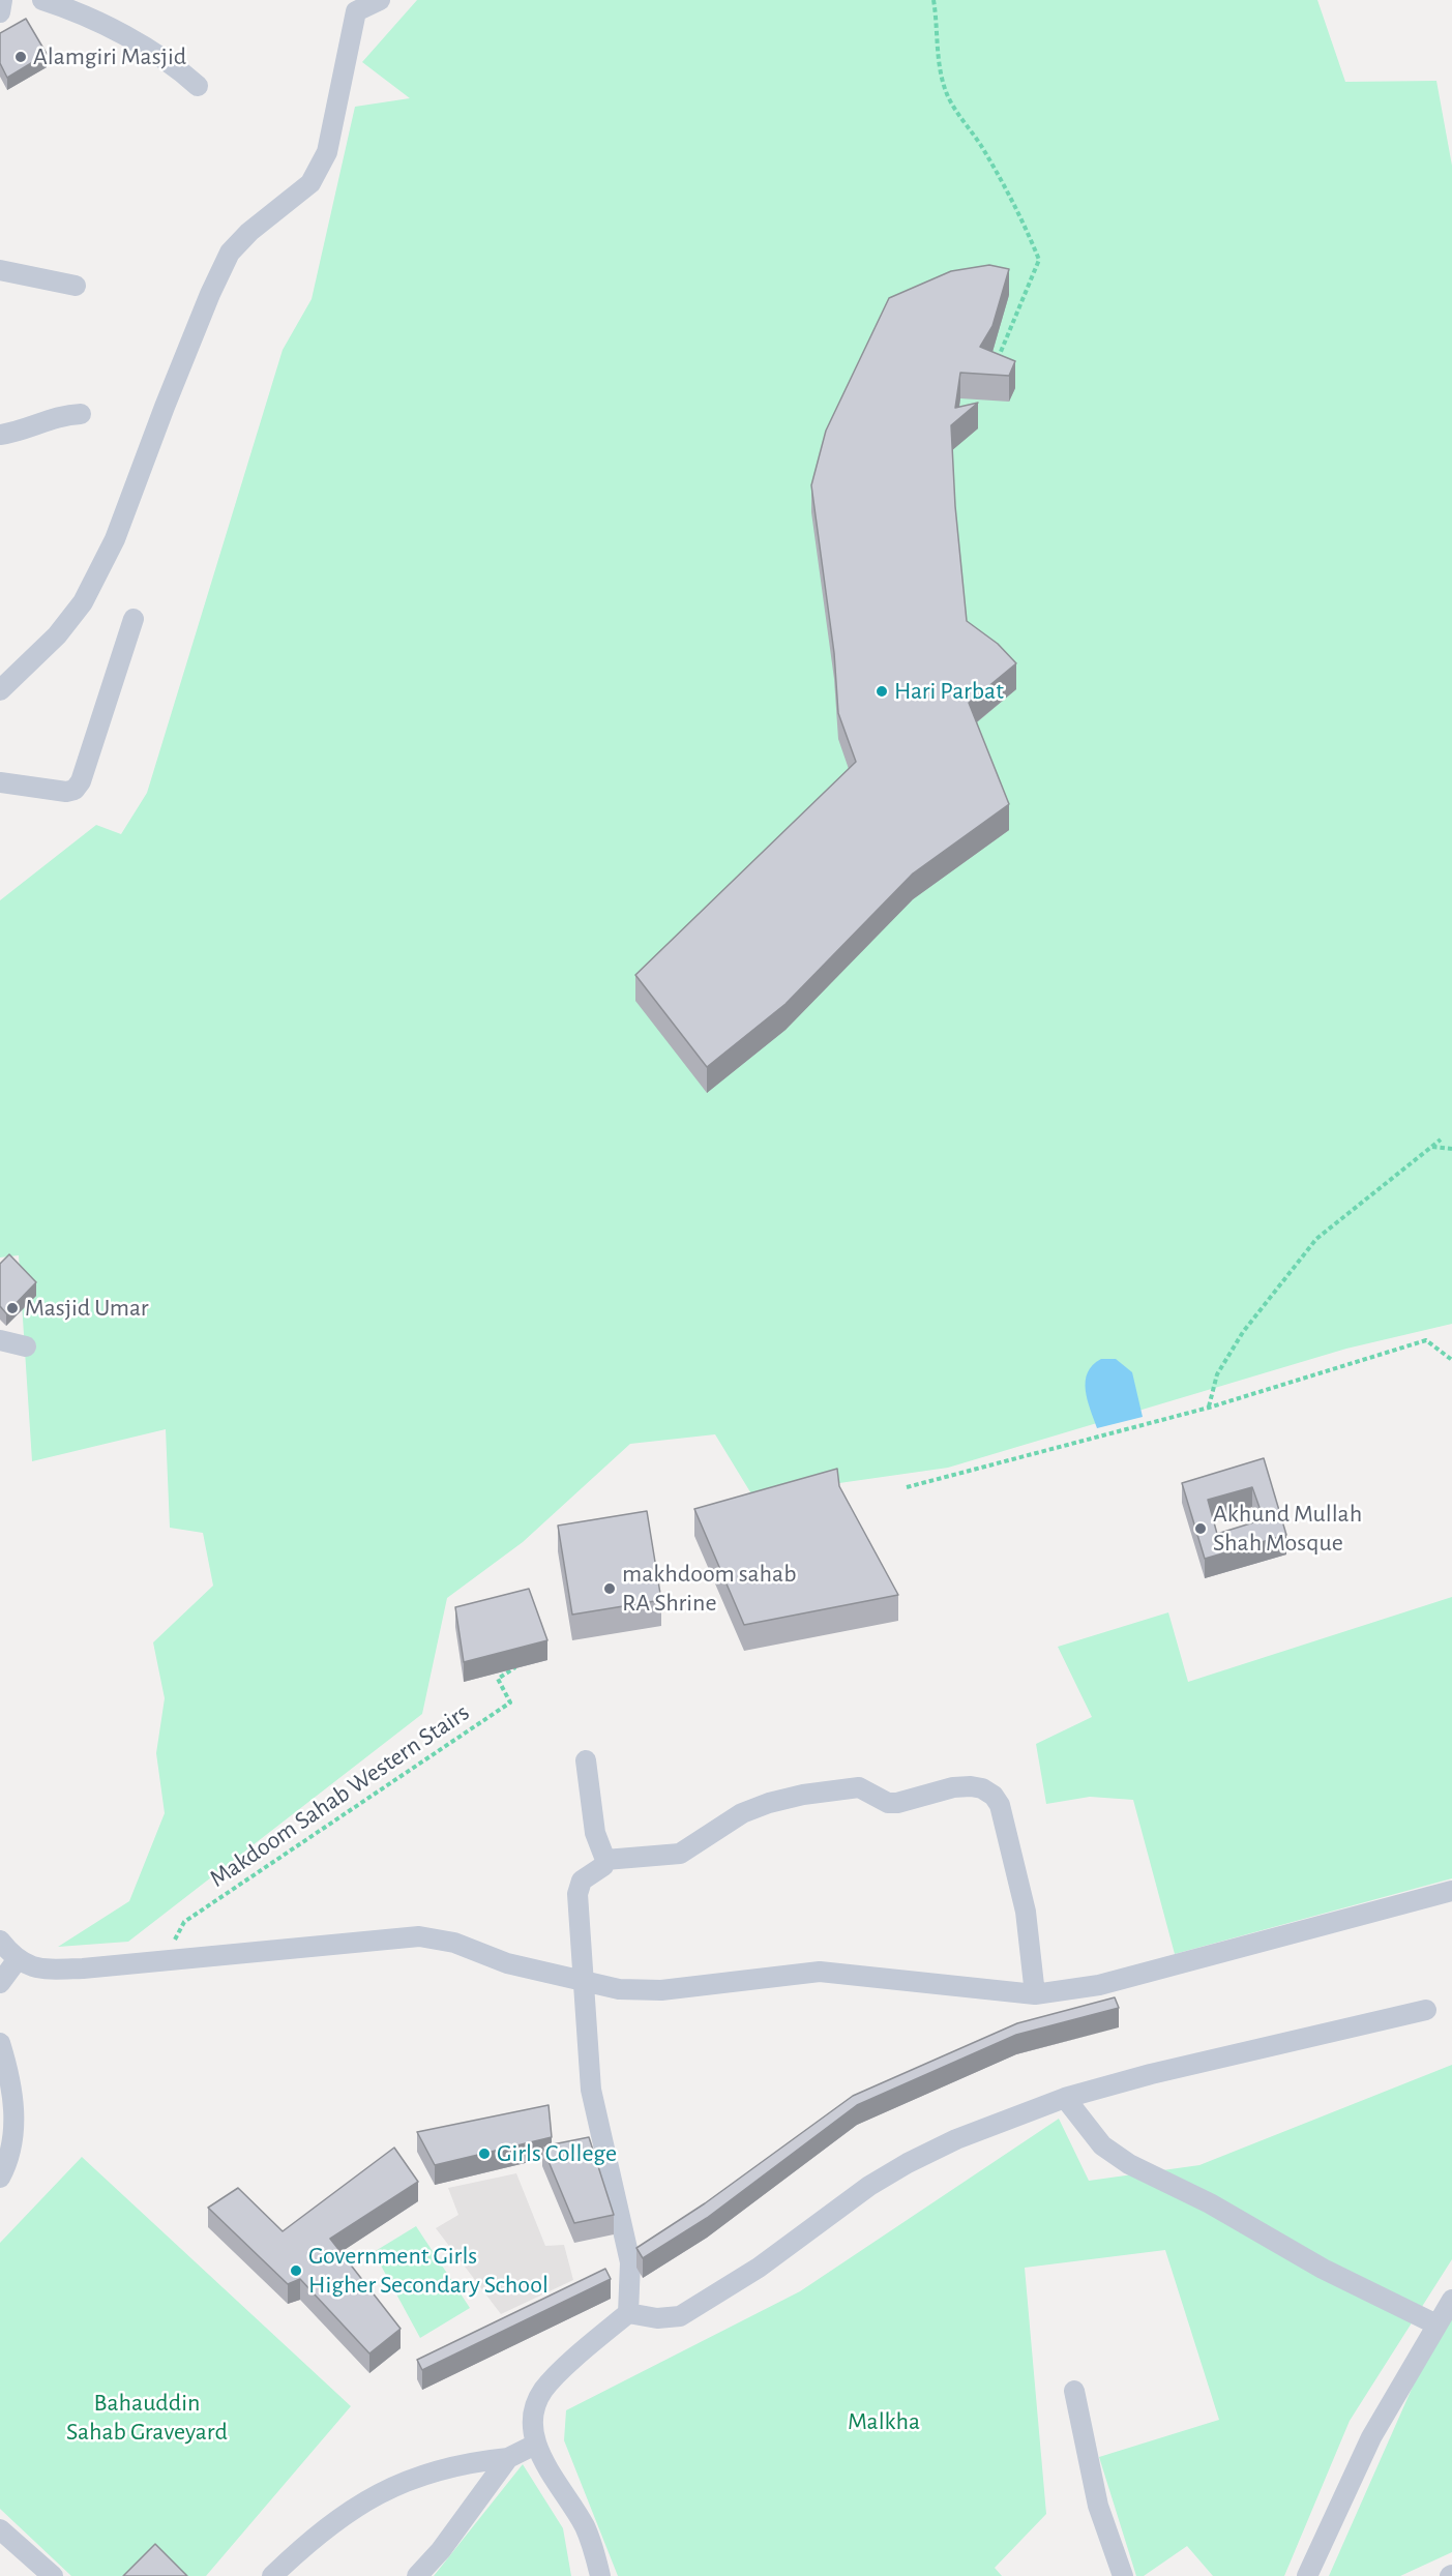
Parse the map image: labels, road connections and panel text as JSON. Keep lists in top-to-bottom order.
{
  "streets": {
    "path": ["Makdoom Sahab Western Stairs"]
  },
  "parks": ["Bahauddin Sahab Graveyard", "Malkha"],
  "places": [
    "Alamgiri Masjid",
    "Hari Parbat",
    "Masjid Umar",
    "Akhund Mullah Shah Mosque",
    "makhdoom sahab RA Shrine",
    "Girls College",
    "Government Girls Higher Secondary School"
  ]
}
